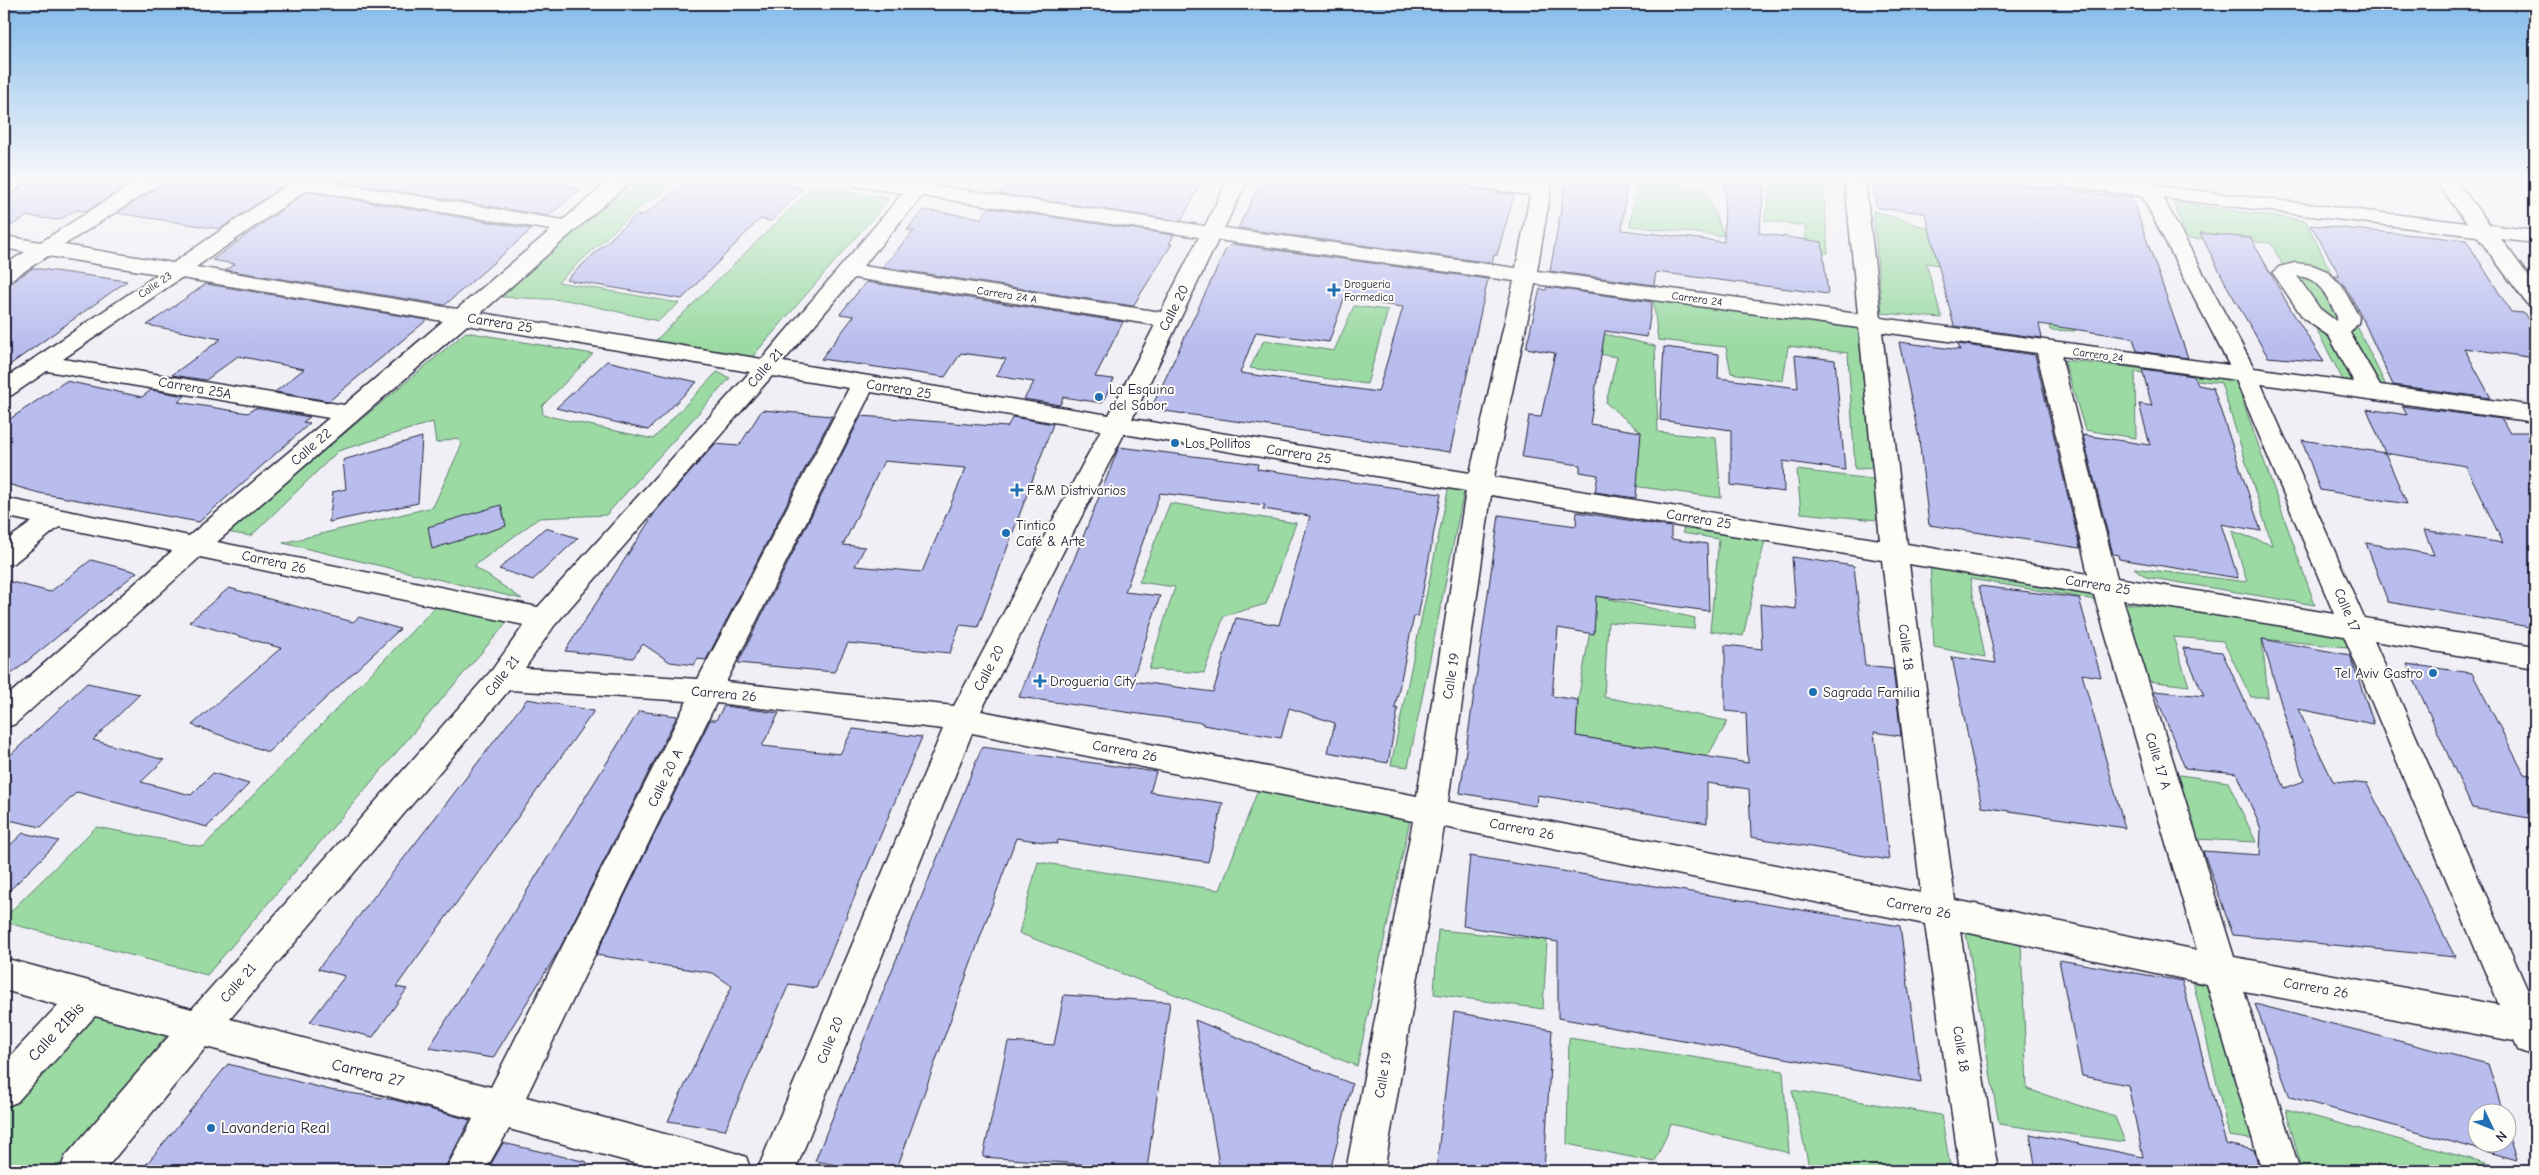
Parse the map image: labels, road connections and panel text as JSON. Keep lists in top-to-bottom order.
{
  "streets": {
    "street": [
      "Calle 23",
      "Carrera 24 A",
      "Carrera 24",
      "Calle 20",
      "Carrera 25",
      "Calle 21",
      "Carrera 25A",
      "Calle 22",
      "Carrera 26",
      "Calle 17",
      "Calle 18",
      "Calle 19",
      "Calle 17 A",
      "Calle 20 A",
      "Calle 21Bis",
      "Carrera 27"
    ]
  },
  "crossings": [
    ["Calle 23", "Carrera 25"],
    ["Calle 23", "Carrera 25A"],
    ["Carrera 24 A", "Calle 20"],
    ["Carrera 24 A", "Calle 21"],
    ["Carrera 24", "Calle 17"],
    ["Carrera 24", "Calle 18"],
    ["Carrera 24", "Calle 19"],
    ["Carrera 24", "Calle 17 A"],
    ["Calle 20", "Carrera 25"],
    ["Calle 20", "Carrera 26"],
    ["Carrera 25", "Calle 21"],
    ["Carrera 25", "Calle 22"],
    ["Carrera 25", "Calle 17"],
    ["Carrera 25", "Calle 18"],
    ["Carrera 25", "Calle 19"],
    ["Carrera 25", "Calle 17 A"],
    ["Carrera 25", "Calle 20 A"],
    ["Calle 21", "Carrera 26"],
    ["Calle 21", "Carrera 27"],
    ["Carrera 25A", "Calle 22"],
    ["Calle 22", "Carrera 26"],
    ["Carrera 26", "Calle 17"],
    ["Carrera 26", "Calle 18"],
    ["Carrera 26", "Calle 19"],
    ["Carrera 26", "Calle 17 A"],
    ["Carrera 26", "Calle 20 A"],
    ["Calle 20 A", "Carrera 27"],
    ["Calle 21Bis", "Carrera 27"]
  ],
  "places": {
    "health": ["Drogueria Formedica", "F&M Distrivarios", "Drogueria City"],
    "other": [
      "La Esquina del Sabor",
      "Los Pollitos",
      "Tintico Café & Arte",
      "Tel Aviv Gastro",
      "Sagrada Familia",
      "Lavanderia Real"
    ]
  },
  "north": "bottom right"
}
